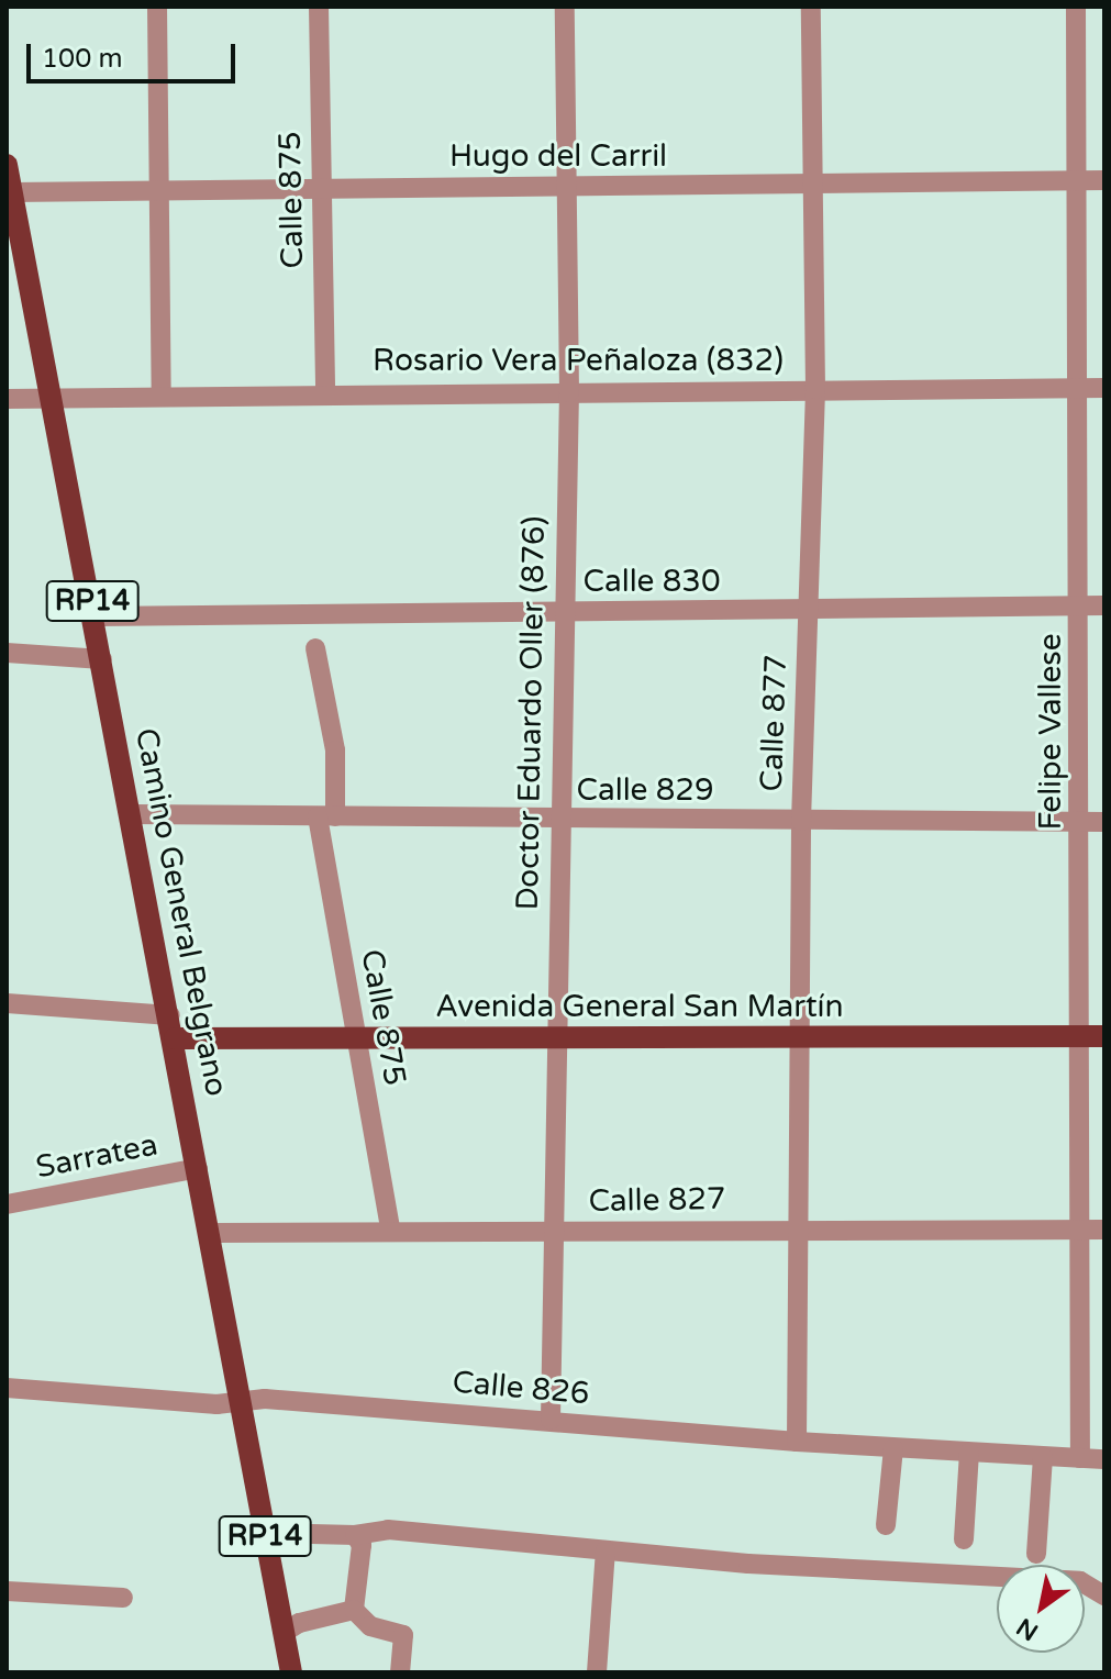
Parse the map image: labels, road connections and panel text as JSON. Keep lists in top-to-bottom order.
{
  "streets": {
    "main road": ["RP14", "Camino General Belgrano", "Avenida General San Martín"],
    "street": [
      "Hugo del Carril",
      "Calle 875",
      "Rosario Vera Peñaloza (832)",
      "Calle 830",
      "Doctor Eduardo Oller (876)",
      "Calle 877",
      "Felipe Vallese",
      "Calle 829",
      "Sarratea",
      "Calle 827",
      "Calle 826"
    ]
  },
  "crossings": [
    ["Hugo del Carril", "Calle 875"],
    ["Hugo del Carril", "Doctor Eduardo Oller (876)"],
    ["Hugo del Carril", "Calle 877"],
    ["Hugo del Carril", "Felipe Vallese"],
    ["Hugo del Carril", "Camino General Belgrano"],
    ["Calle 875", "Rosario Vera Peñaloza (832)"],
    ["Calle 875", "Calle 829"],
    ["Calle 875", "Avenida General San Martín"],
    ["Calle 875", "Calle 827"],
    ["Rosario Vera Peñaloza (832)", "Doctor Eduardo Oller (876)"],
    ["Rosario Vera Peñaloza (832)", "Calle 877"],
    ["Rosario Vera Peñaloza (832)", "Felipe Vallese"],
    ["Rosario Vera Peñaloza (832)", "Camino General Belgrano"],
    ["Calle 830", "Doctor Eduardo Oller (876)"],
    ["Calle 830", "Calle 877"],
    ["Calle 830", "Felipe Vallese"],
    ["Calle 830", "Camino General Belgrano"],
    ["Doctor Eduardo Oller (876)", "Calle 829"],
    ["Doctor Eduardo Oller (876)", "Avenida General San Martín"],
    ["Doctor Eduardo Oller (876)", "Calle 827"],
    ["Doctor Eduardo Oller (876)", "Calle 826"],
    ["Calle 877", "Calle 829"],
    ["Calle 877", "Avenida General San Martín"],
    ["Calle 877", "Calle 827"],
    ["Calle 877", "Calle 826"],
    ["Felipe Vallese", "Calle 829"],
    ["Felipe Vallese", "Avenida General San Martín"],
    ["Felipe Vallese", "Calle 827"],
    ["Felipe Vallese", "Calle 826"],
    ["Calle 829", "Camino General Belgrano"],
    ["Camino General Belgrano", "Avenida General San Martín"],
    ["Camino General Belgrano", "Sarratea"],
    ["Camino General Belgrano", "Calle 827"],
    ["Camino General Belgrano", "Calle 826"]
  ],
  "scale_bar": "100 m",
  "north": "bottom left"
}
